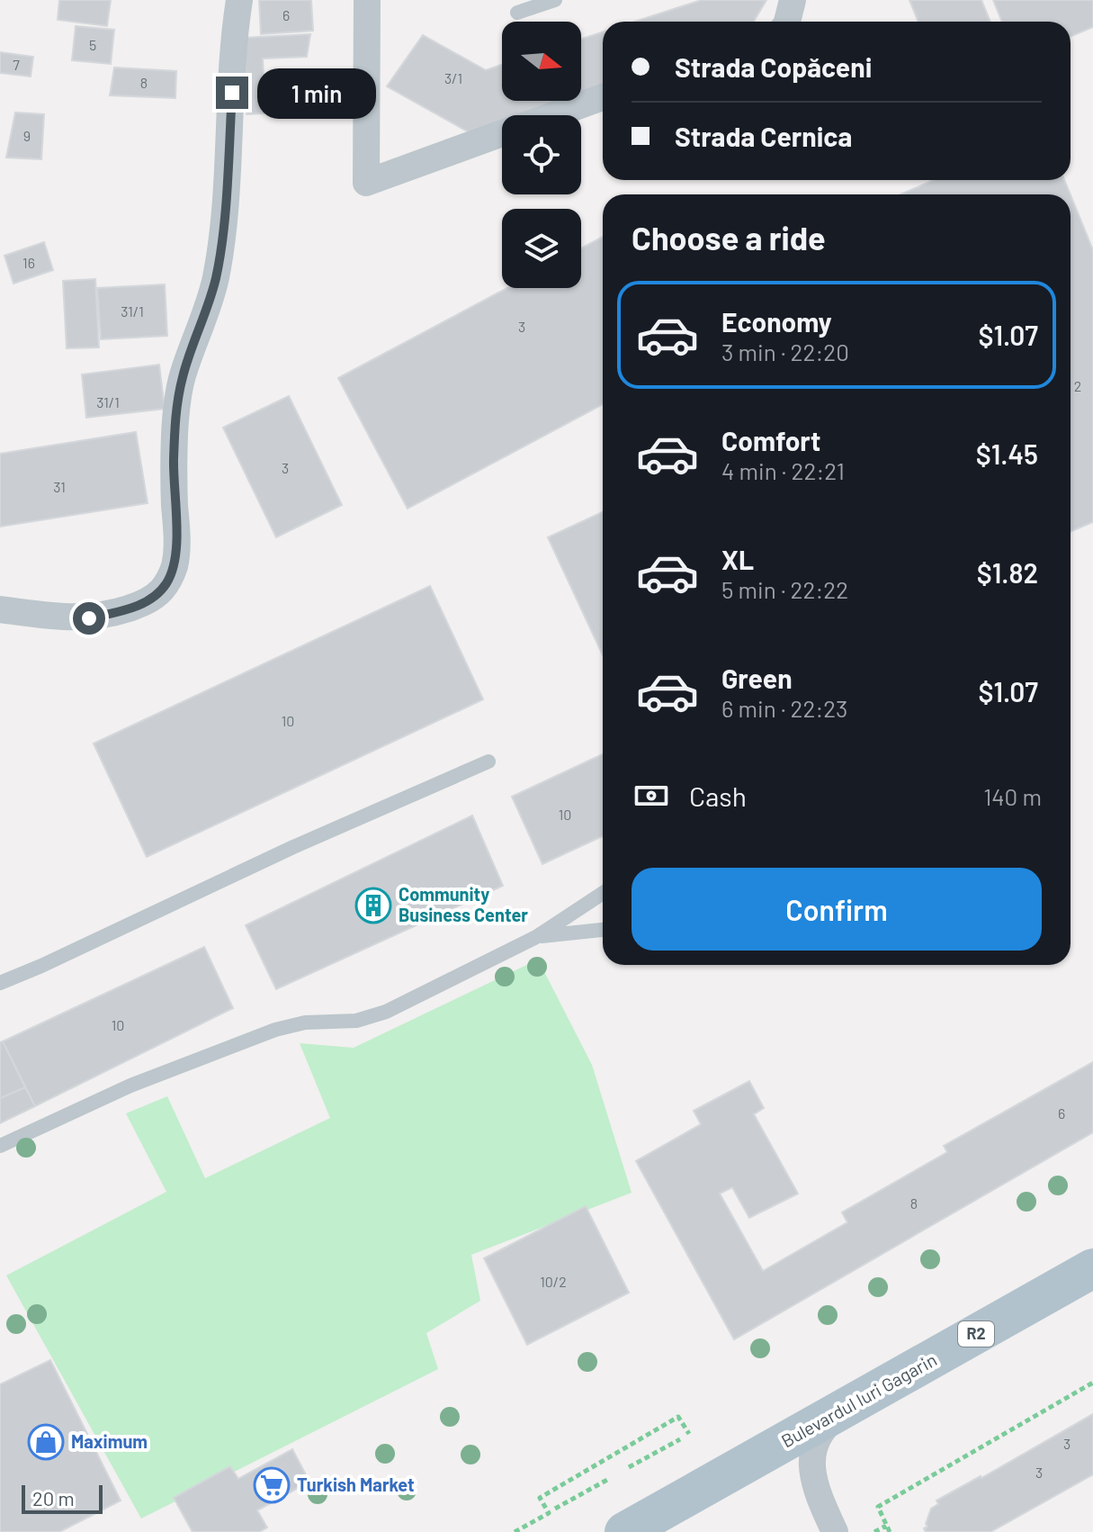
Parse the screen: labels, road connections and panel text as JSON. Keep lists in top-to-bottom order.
{
  "streets": {
    "main road": ["R2", "Bulevardul Iuri Gagarin"]
  },
  "places": {
    "building": ["Community Business Center"],
    "shop": ["Maximum"],
    "supermarket": ["Turkish Market"]
  },
  "house_numbers": [
    "6",
    "5",
    "7",
    "3/1",
    "8",
    "9",
    "16",
    "31/1",
    "3",
    "2",
    "31/1",
    "3",
    "31",
    "10",
    "10",
    "10",
    "6",
    "8",
    "10/2",
    "3",
    "3"
  ],
  "scale_bar": "20 m",
  "north": "right",
  "page": {
    "banner": ["Strada Copăceni", "Strada Cernica"],
    "bubble": "1 min",
    "heading": "Choose a ride",
    "list": [
      {
        "name": "Economy",
        "note": "3 min · 22:20",
        "value": "$1.07"
      },
      {
        "name": "Comfort",
        "note": "4 min · 22:21",
        "value": "$1.45"
      },
      {
        "name": "XL",
        "note": "5 min · 22:22",
        "value": "$1.82"
      },
      {
        "name": "Green",
        "note": "6 min · 22:23",
        "value": "$1.07"
      }
    ],
    "pay": ["Cash", "140 m"],
    "buttons": "Confirm",
    "scale": "20 m"
  }
}
